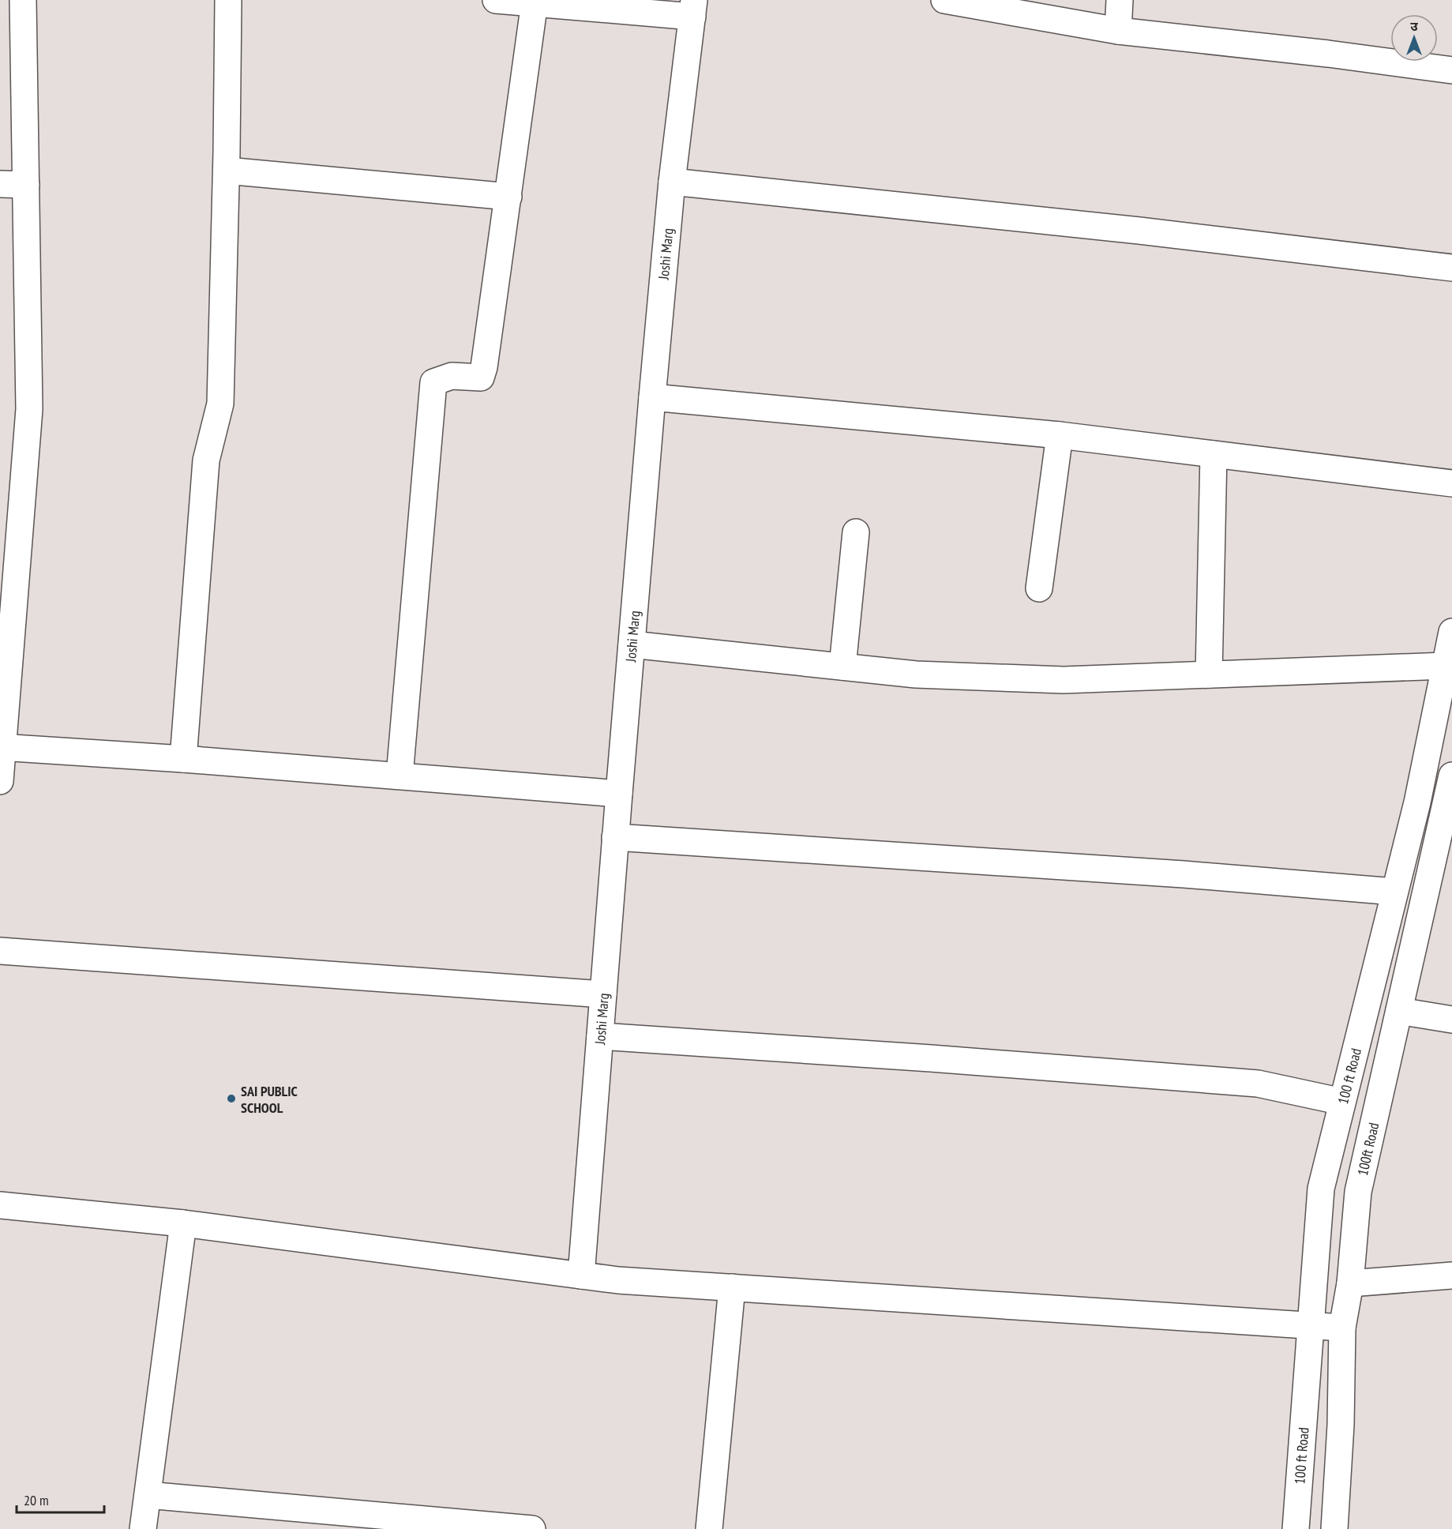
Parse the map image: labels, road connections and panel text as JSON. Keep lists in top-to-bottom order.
{
  "streets": {
    "street": ["Joshi Marg", "100 ft Road", "100ft Road"]
  },
  "places": ["SAI PUBLIC SCHOOL"],
  "scale_bar": "20 m",
  "north": "top"
}
